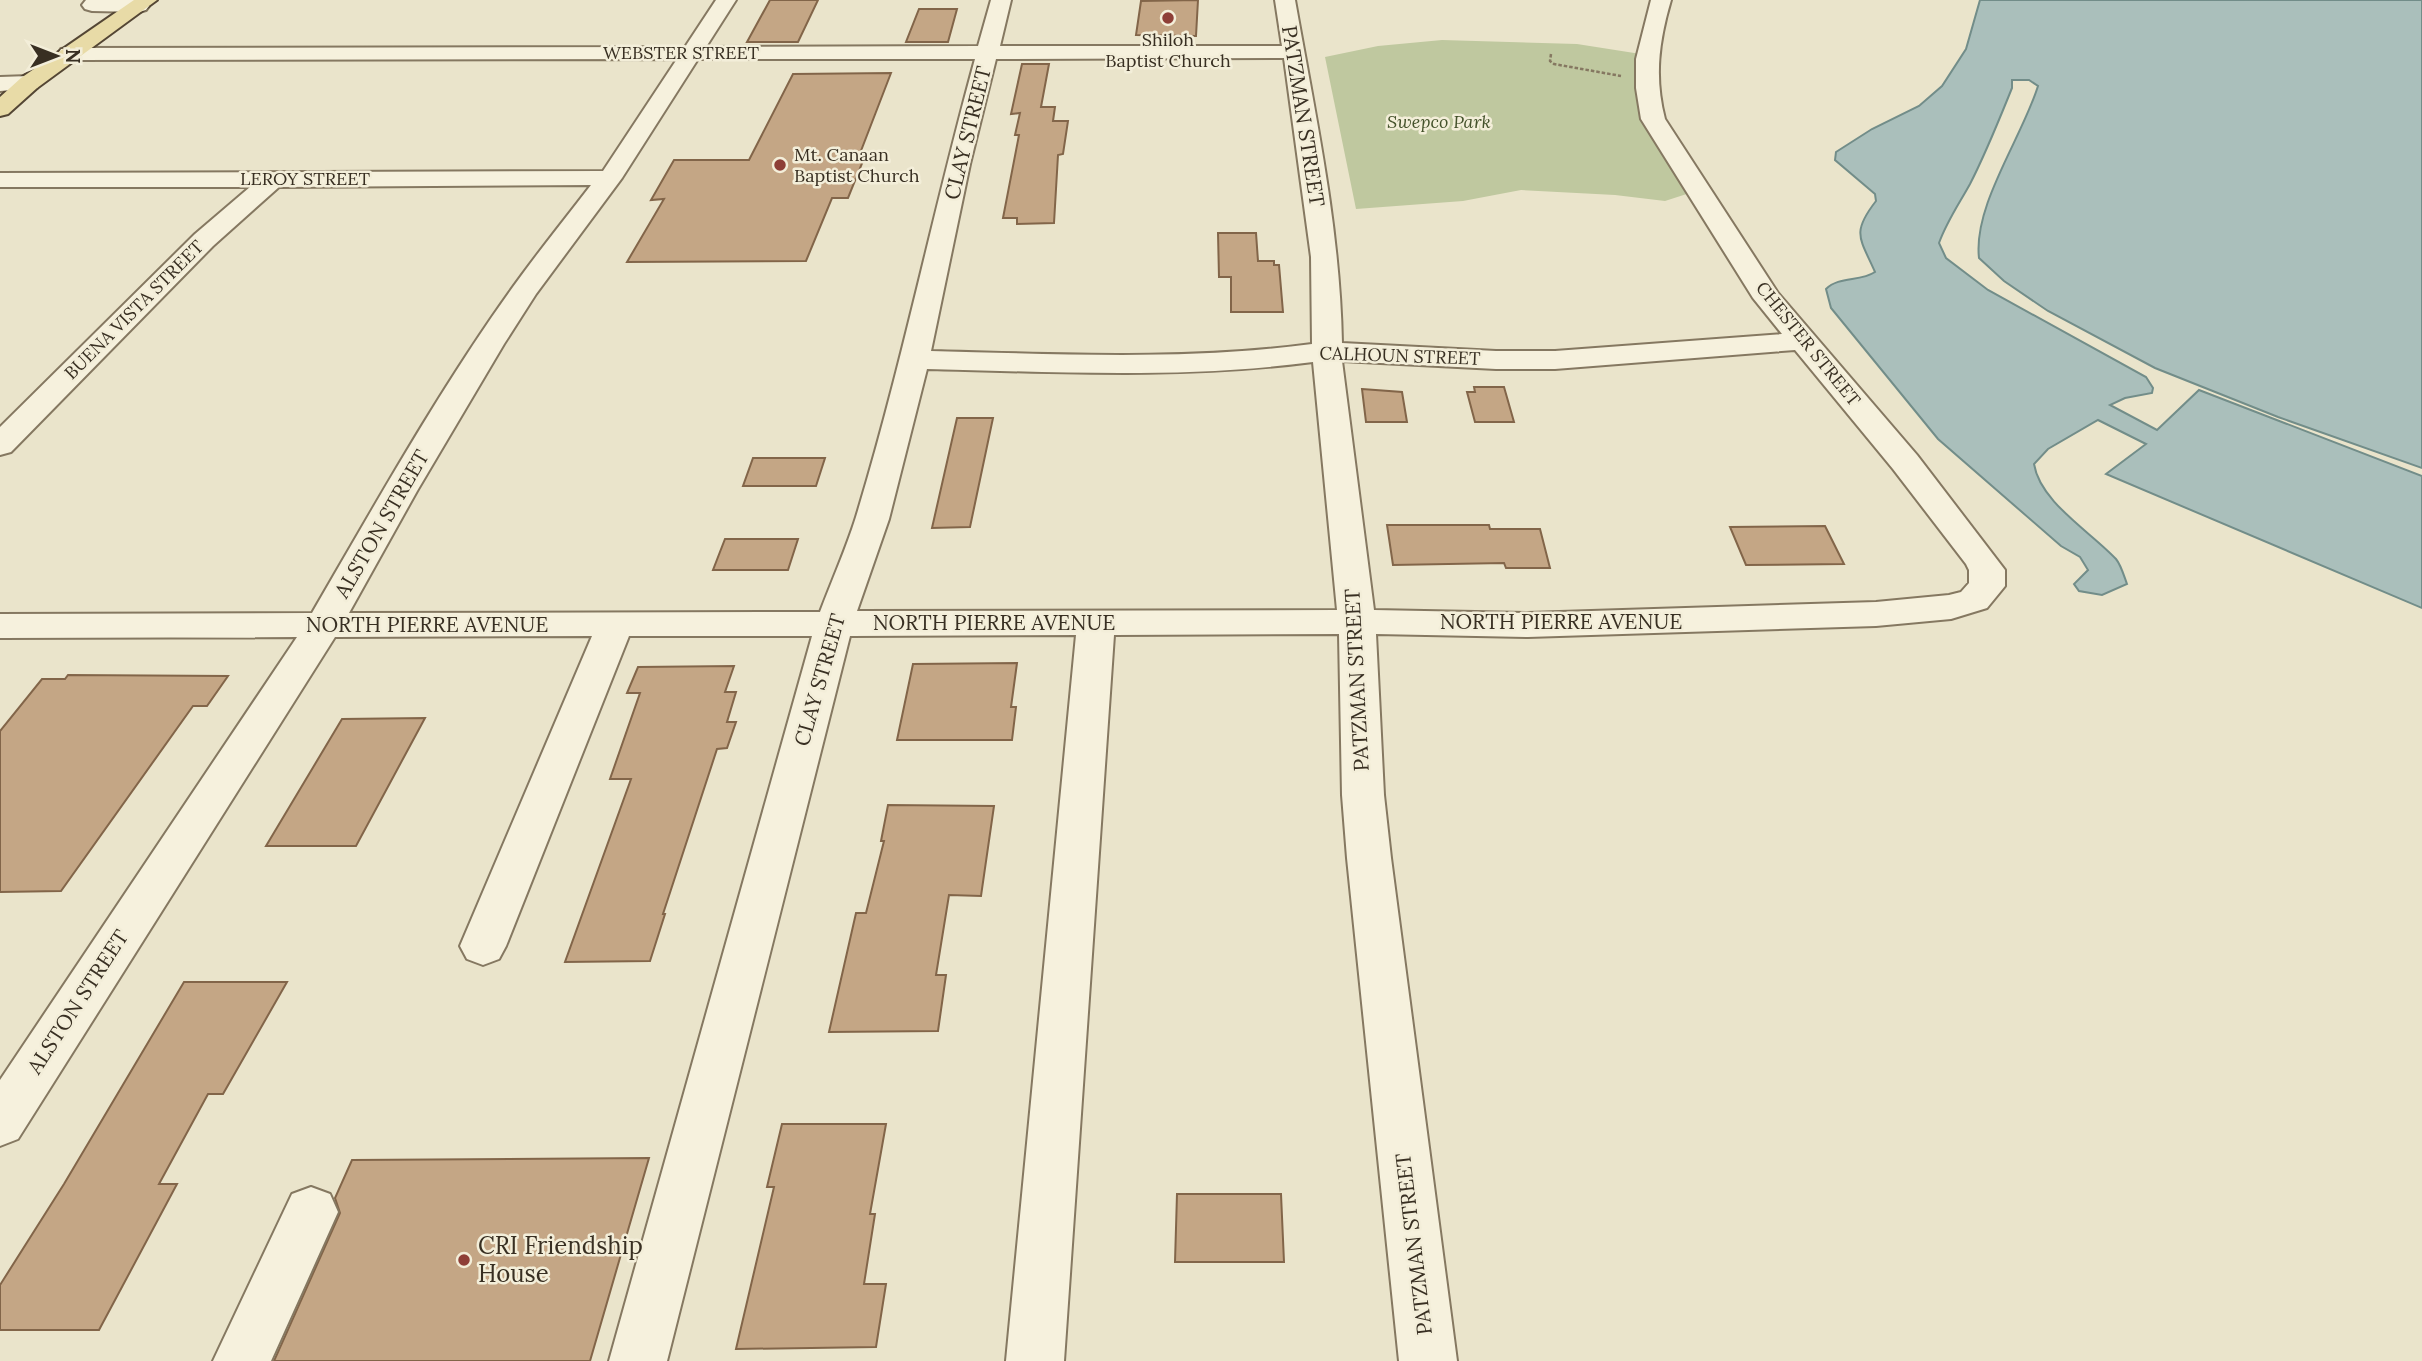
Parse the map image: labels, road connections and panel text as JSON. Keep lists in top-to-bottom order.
{
  "streets": {
    "street": [
      "WEBSTER STREET",
      "PATZMAN STREET",
      "CLAY STREET",
      "LEROY STREET",
      "BUENA VISTA STREET",
      "CHESTER STREET",
      "CALHOUN STREET",
      "ALSTON STREET",
      "NORTH PIERRE AVENUE"
    ]
  },
  "crossings": [
    ["WEBSTER STREET", "PATZMAN STREET"],
    ["WEBSTER STREET", "CLAY STREET"],
    ["WEBSTER STREET", "ALSTON STREET"],
    ["PATZMAN STREET", "CALHOUN STREET"],
    ["PATZMAN STREET", "NORTH PIERRE AVENUE"],
    ["CLAY STREET", "CALHOUN STREET"],
    ["CLAY STREET", "NORTH PIERRE AVENUE"],
    ["LEROY STREET", "BUENA VISTA STREET"],
    ["LEROY STREET", "ALSTON STREET"],
    ["CHESTER STREET", "CALHOUN STREET"],
    ["CHESTER STREET", "NORTH PIERRE AVENUE"],
    ["ALSTON STREET", "NORTH PIERRE AVENUE"]
  ],
  "parks": ["Swepco Park"],
  "places": ["Shiloh Baptist Church", "Mt. Canaan Baptist Church", "CRI Friendship House"],
  "north": "right"
}
